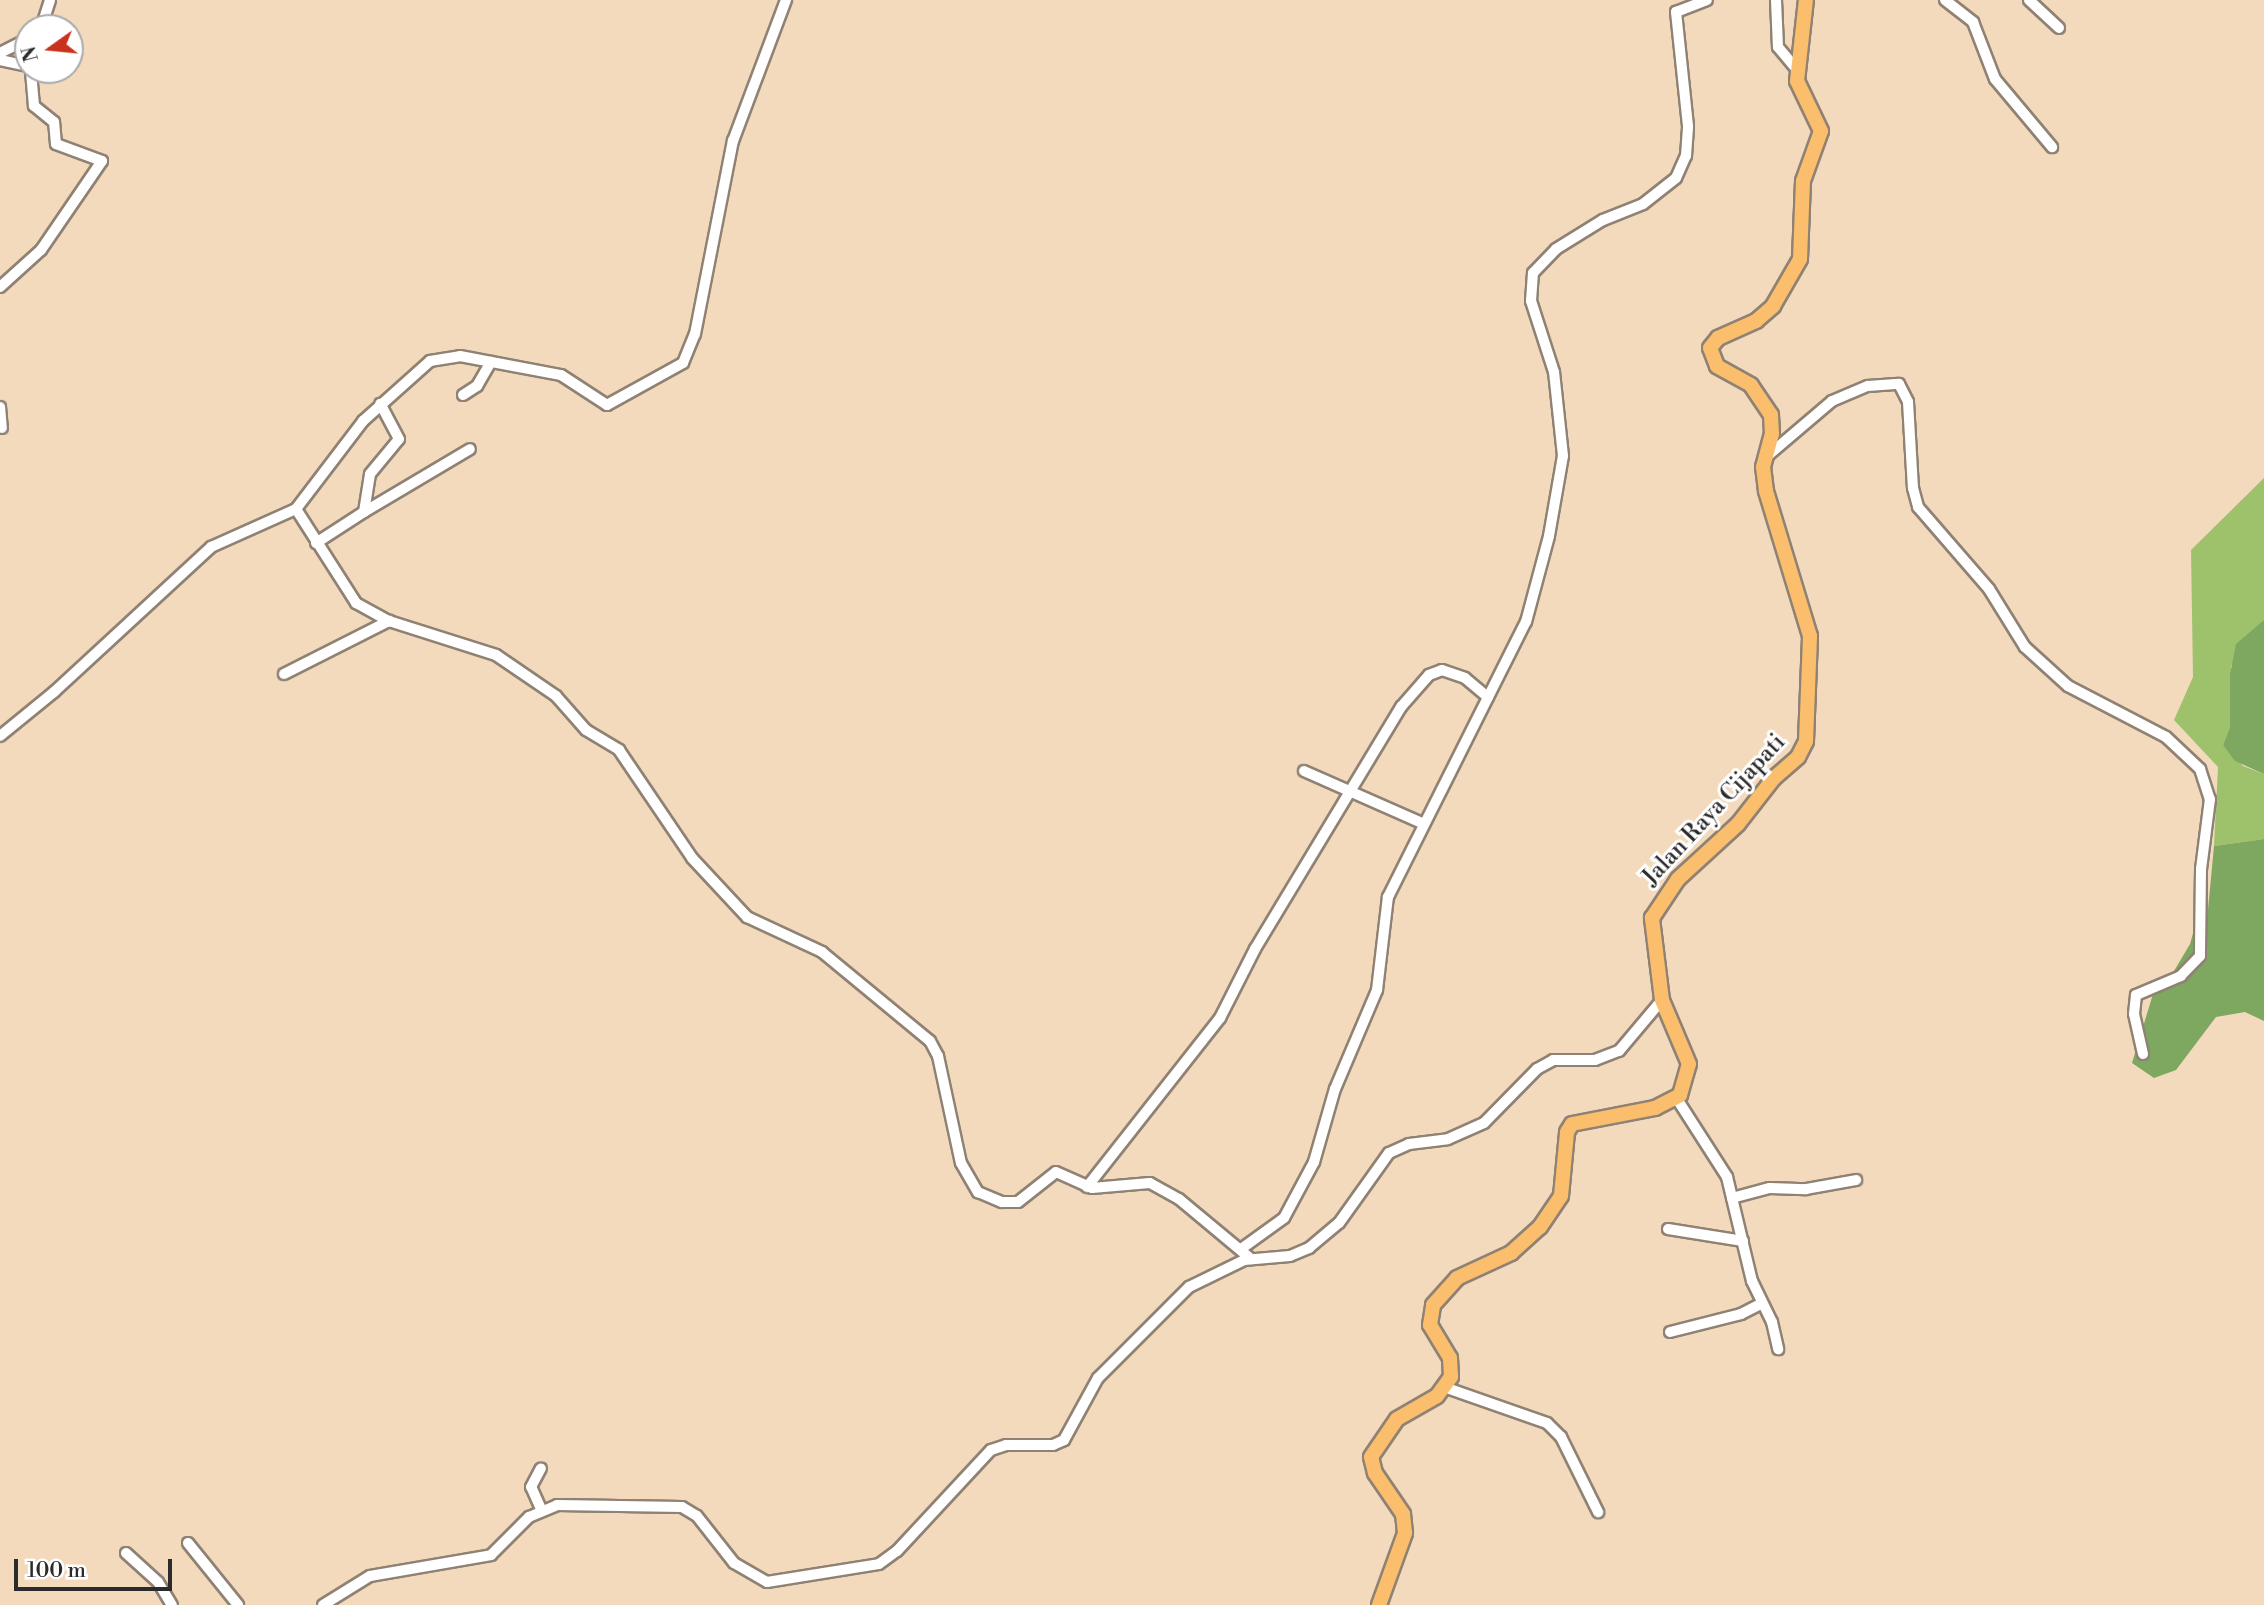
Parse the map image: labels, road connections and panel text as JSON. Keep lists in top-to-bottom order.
{
  "streets": {
    "main road": ["Jalan Raya Cijapati"]
  },
  "scale_bar": "100 m",
  "north": "left"
}
